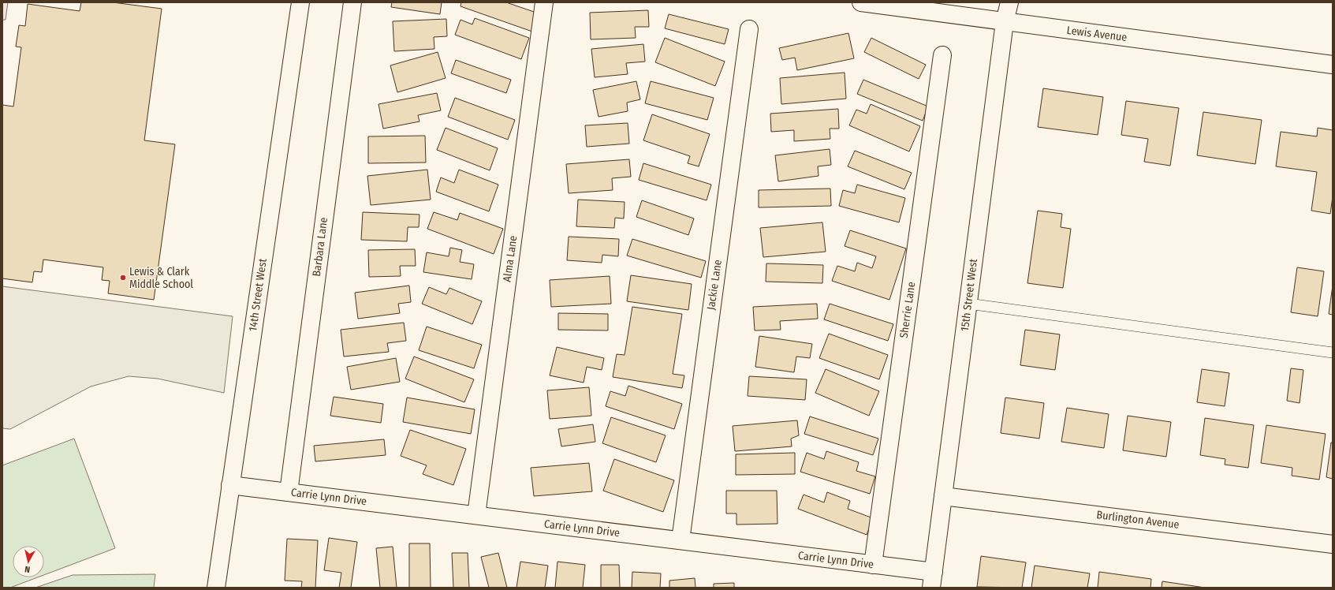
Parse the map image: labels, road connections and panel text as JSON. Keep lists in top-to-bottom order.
{
  "streets": {
    "street": [
      "Lewis Avenue",
      "Barbara Lane",
      "Alma Lane",
      "Jackie Lane",
      "14th Street West",
      "15th Street West",
      "Sherrie Lane",
      "Carrie Lynn Drive",
      "Burlington Avenue"
    ]
  },
  "crossings": [
    ["Lewis Avenue", "15th Street West"],
    ["Barbara Lane", "Carrie Lynn Drive"],
    ["Alma Lane", "Carrie Lynn Drive"],
    ["Jackie Lane", "Carrie Lynn Drive"],
    ["14th Street West", "Carrie Lynn Drive"],
    ["15th Street West", "Carrie Lynn Drive"],
    ["15th Street West", "Burlington Avenue"],
    ["Sherrie Lane", "Carrie Lynn Drive"]
  ],
  "places": ["Lewis & Clark Middle School"],
  "north": "bottom"
}
